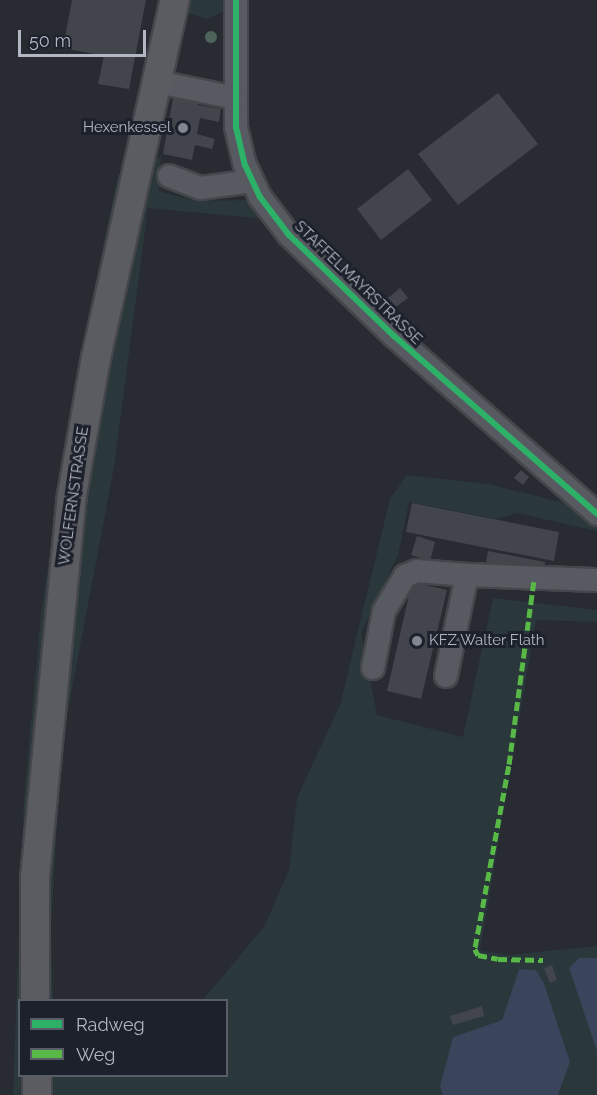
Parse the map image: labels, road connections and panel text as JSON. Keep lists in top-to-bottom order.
{
  "streets": {
    "main road": ["WOLFERNSTRASSE"],
    "street": ["STAFFELMAYRSTRASSE"]
  },
  "places": ["Hexenkessel", "KFZ Walter Flath"],
  "legend": ["Radweg", "Weg"],
  "scale_bar": "50 m"
}
